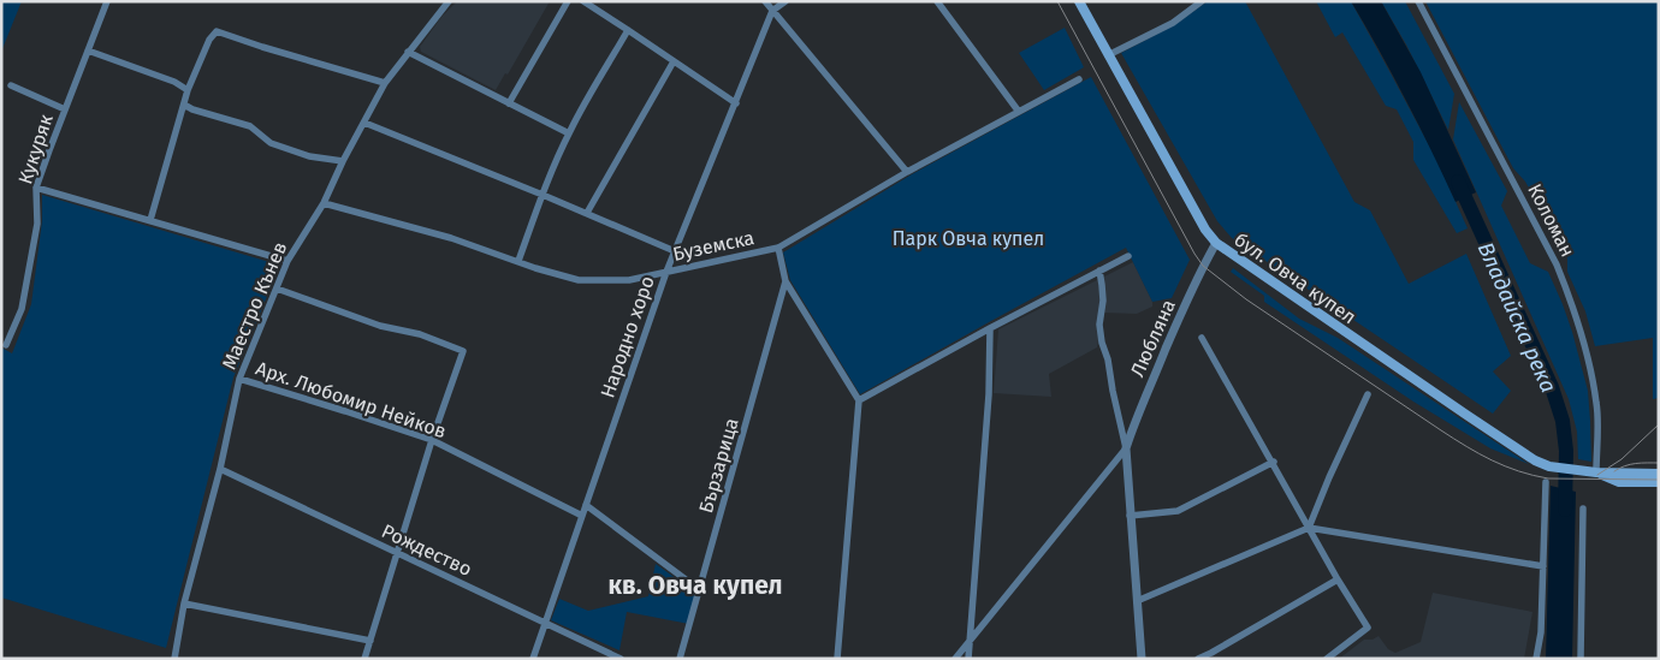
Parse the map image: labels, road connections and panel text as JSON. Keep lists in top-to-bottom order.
{
  "streets": {
    "main road": ["бул. Овча купел"],
    "street": [
      "Кукуряк",
      "Коломан",
      "Буземска",
      "Маестро Кънев",
      "Народно хоро",
      "Любляна",
      "Арх. Любомир Нейков",
      "Бързарица",
      "Рождество"
    ]
  },
  "crossings": [
    ["Коломан", "бул. Овча купел"],
    ["Буземска", "Маестро Кънев"],
    ["Буземска", "Народно хоро"],
    ["бул. Овча купел", "Любляна"],
    ["Маестро Кънев", "Арх. Любомир Нейков"],
    ["Маестро Кънев", "Рождество"],
    ["Народно хоро", "Арх. Любомир Нейков"],
    ["Народно хоро", "Рождество"]
  ],
  "districts": ["кв. Овча купел"],
  "water": ["Владайска река"],
  "parks": ["Парк Овча купел"]
}
